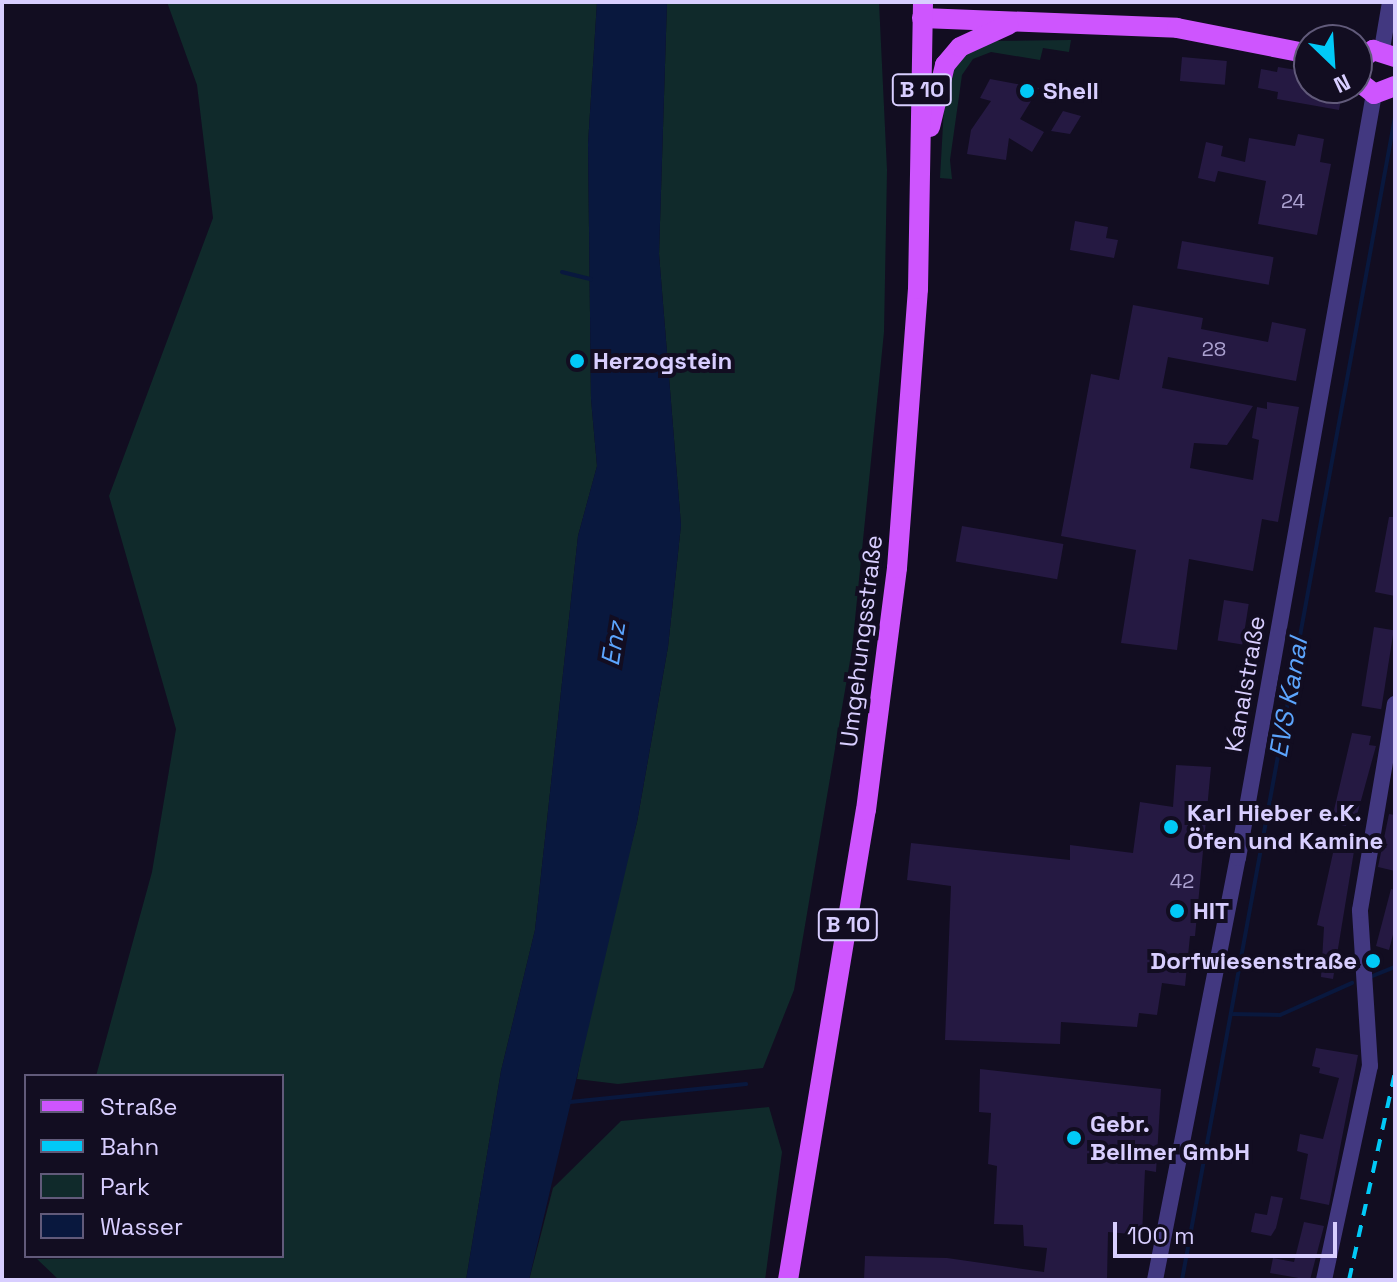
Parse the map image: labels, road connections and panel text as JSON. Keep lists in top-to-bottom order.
{
  "streets": {
    "main road": ["B 10", "Umgehungsstraße"],
    "street": ["Kanalstraße"]
  },
  "water": ["Enz", "EVS Kanal"],
  "places": [
    "Shell",
    "Herzogstein",
    "Karl Hieber e.K. Öfen und Kamine",
    "HIT",
    "Dorfwiesenstraße",
    "Gebr. Bellmer GmbH"
  ],
  "house_numbers": ["24", "28", "42"],
  "legend": [
    "Straße",
    "Bahn",
    "Park",
    "Wasser"
  ],
  "scale_bar": "100 m",
  "north": "bottom right"
}
